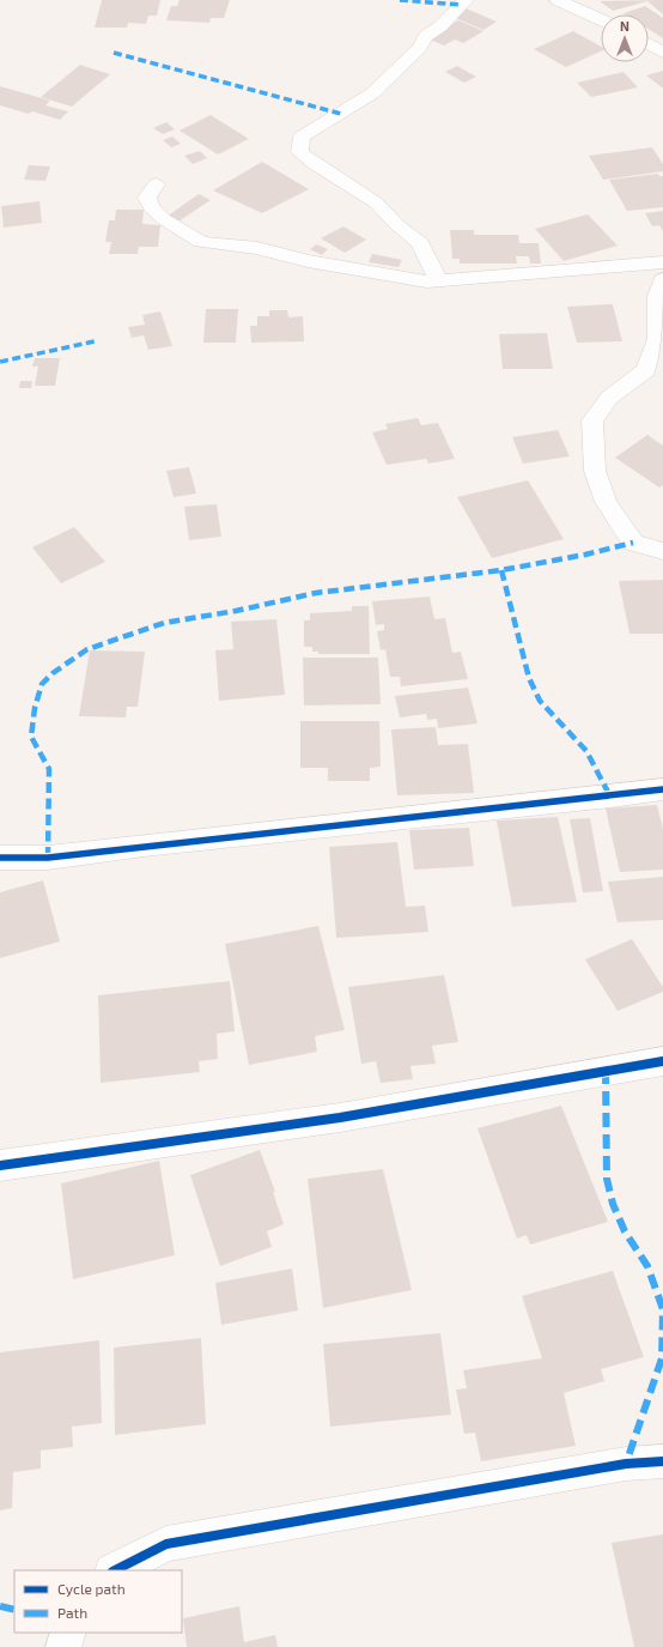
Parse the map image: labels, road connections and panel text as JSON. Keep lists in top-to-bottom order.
{
  "legend": ["Cycle path", "Path"],
  "north": "top"
}
